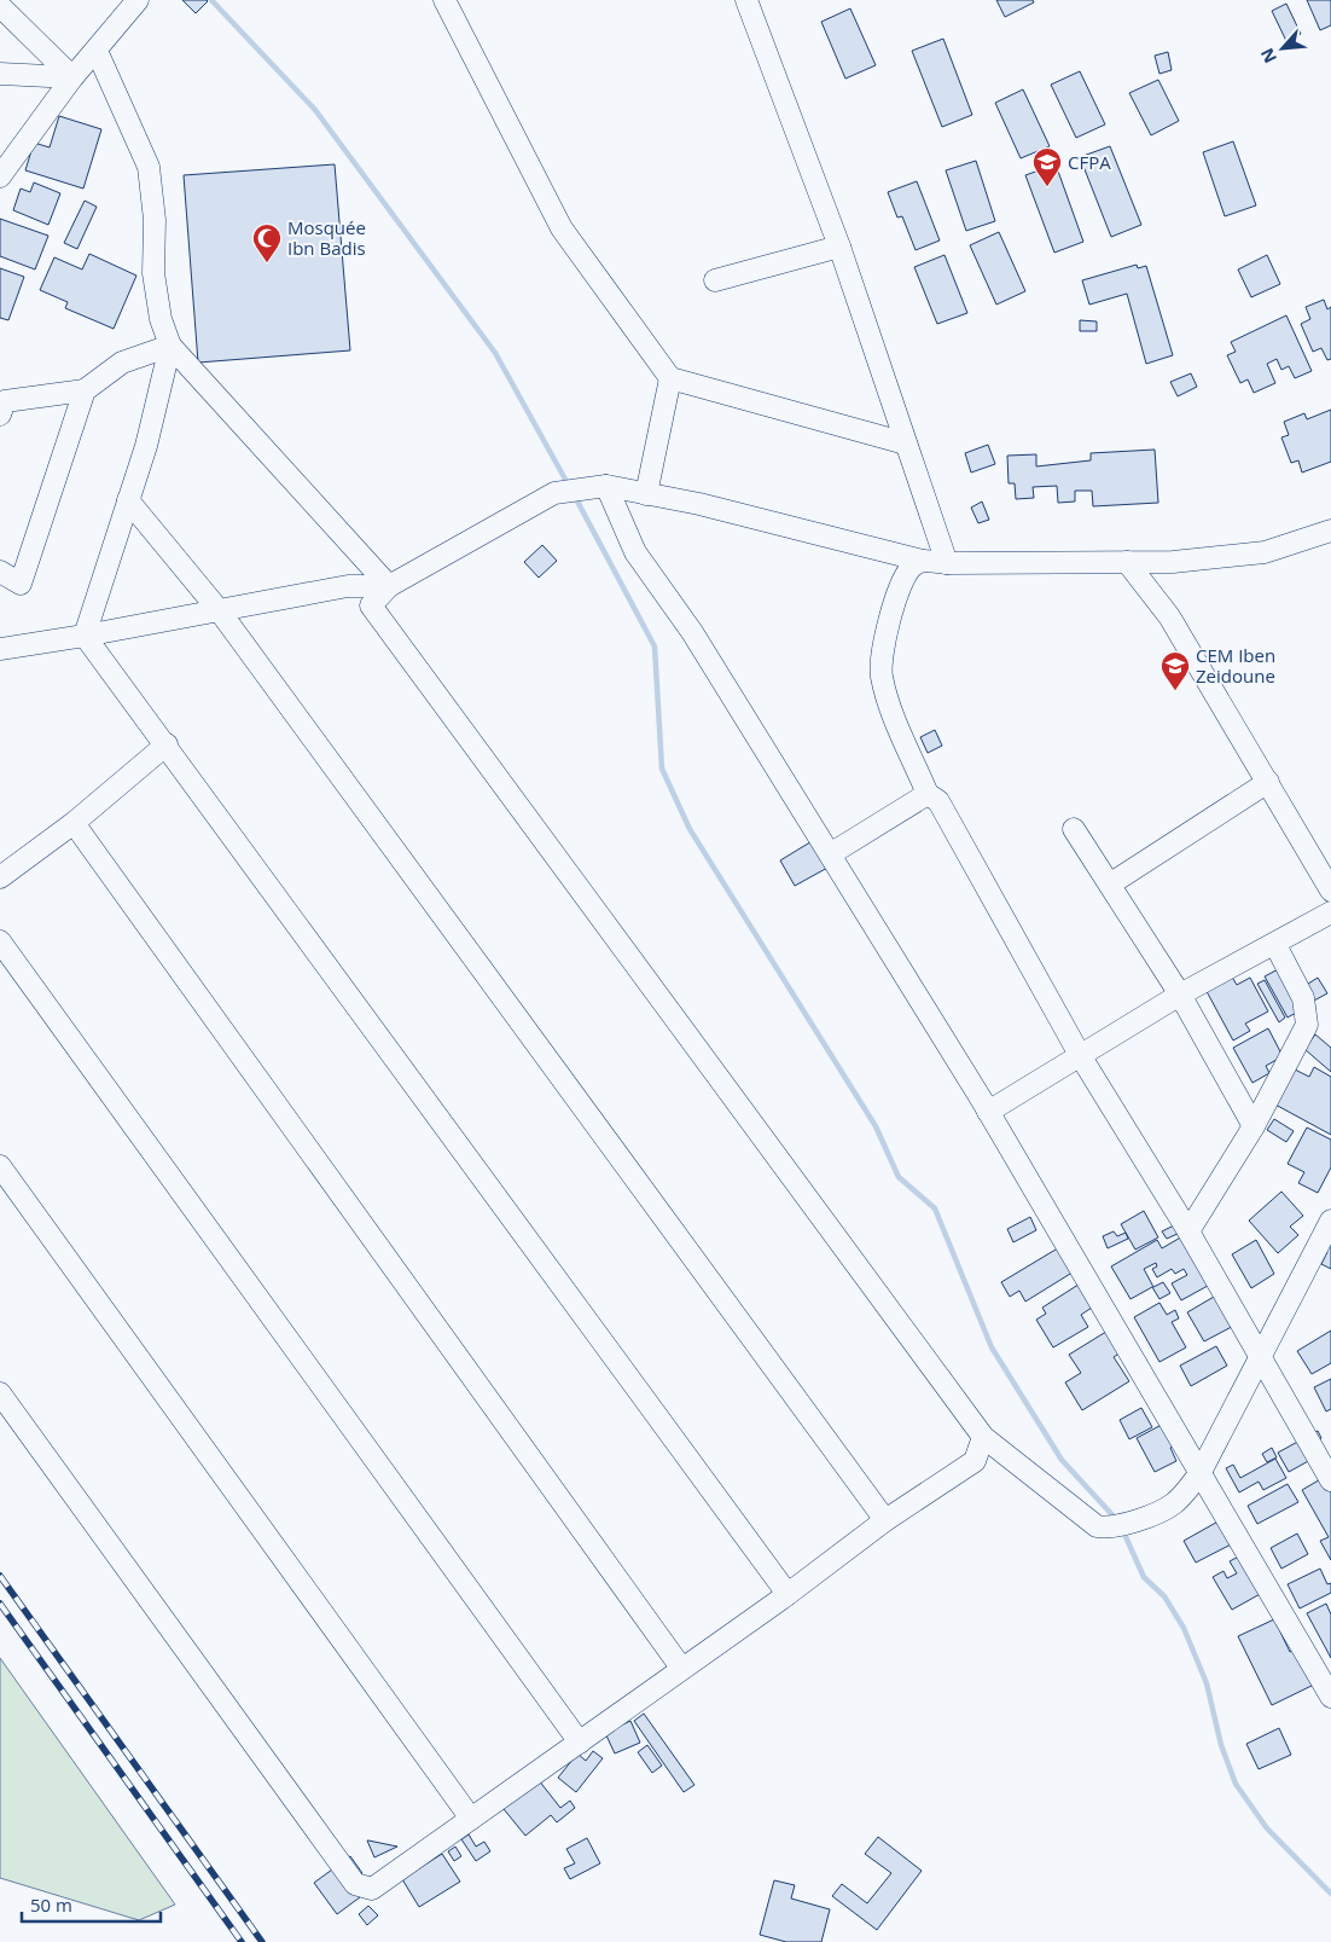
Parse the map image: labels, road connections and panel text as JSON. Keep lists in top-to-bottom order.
{
  "places": {
    "school or university": ["CFPA", "CEM Iben Zeidoune"],
    "mosque": ["Mosquée Ibn Badis"]
  },
  "scale_bar": "50 m",
  "north": "bottom left"
}
